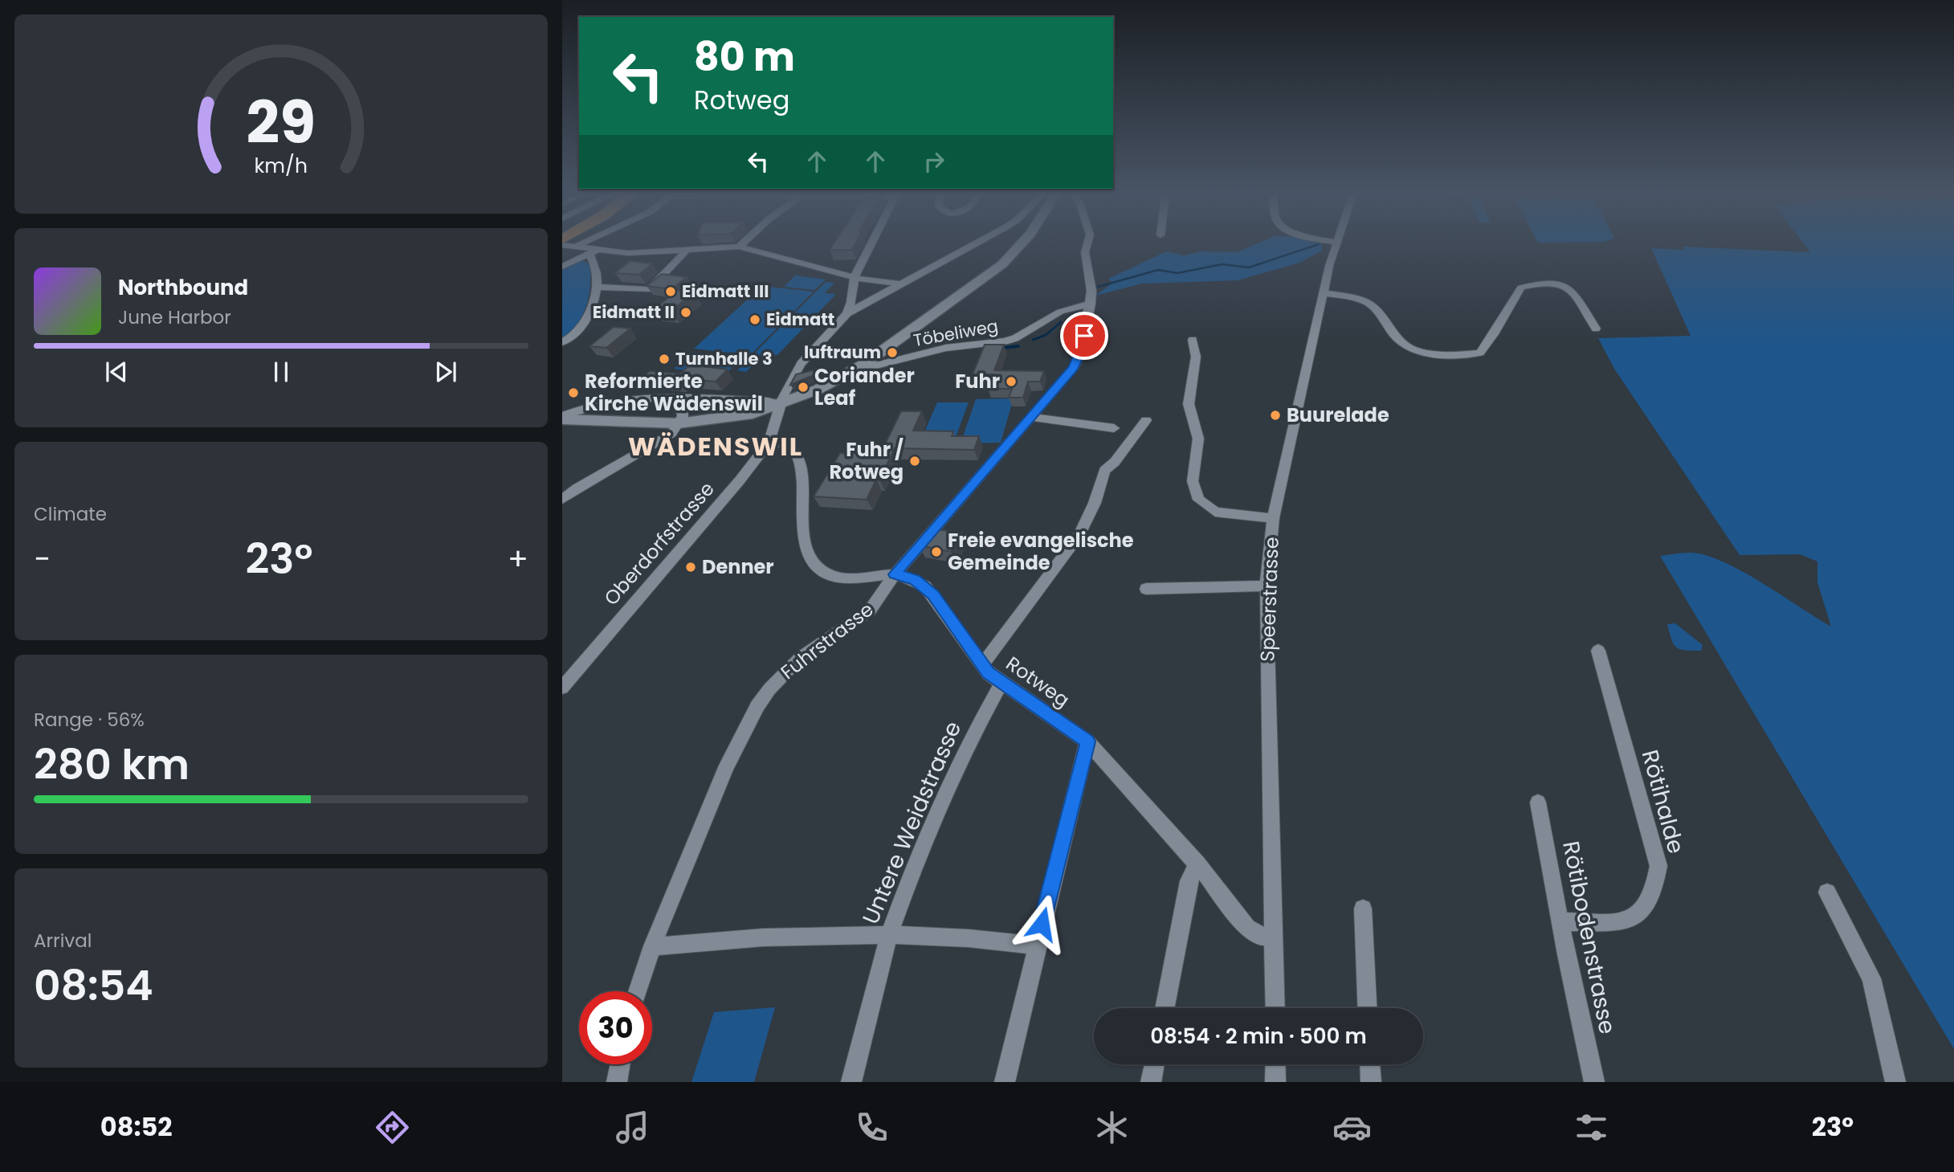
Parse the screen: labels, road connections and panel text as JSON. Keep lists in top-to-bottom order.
{
  "streets": {
    "street": [
      "Töbeliweg",
      "Oberdorfstrasse",
      "Speerstrasse",
      "Fuhrstrasse",
      "Rotweg",
      "Rötihalde",
      "Untere Weidstrasse",
      "Rötibodenstrasse"
    ]
  },
  "crossings": [
    ["Töbeliweg", "Fuhrstrasse"],
    ["Oberdorfstrasse", "Rotweg"],
    ["Speerstrasse", "Rotweg"],
    ["Fuhrstrasse", "Rotweg"],
    ["Rotweg", "Untere Weidstrasse"],
    ["Rötihalde", "Rötibodenstrasse"]
  ],
  "districts": ["WÄDENSWIL"],
  "places": [
    "Eidmatt III",
    "Eidmatt II",
    "Eidmatt",
    "luftraum",
    "Turnhalle 3",
    "Fuhr",
    "Coriander Leaf",
    "Reformierte Kirche Wädenswil",
    "Buurelade",
    "Fuhr / Rotweg",
    "Freie evangelische Gemeinde",
    "Denner"
  ],
  "page": {
    "turn": ["80 m", "Rotweg"],
    "song": ["Northbound", "June Harbor"],
    "tile": [
      "Climate",
      ["Range · 56%", "280 km"],
      ["Arrival", "08:54"]
    ],
    "heat": ["−", "23°", "+"],
    "limit": "30",
    "trip": "08:54 · 2 min · 500 m",
    "tabs": ["08:52", "23°"],
    "gauge": ["29", "km/h"]
  }
}
